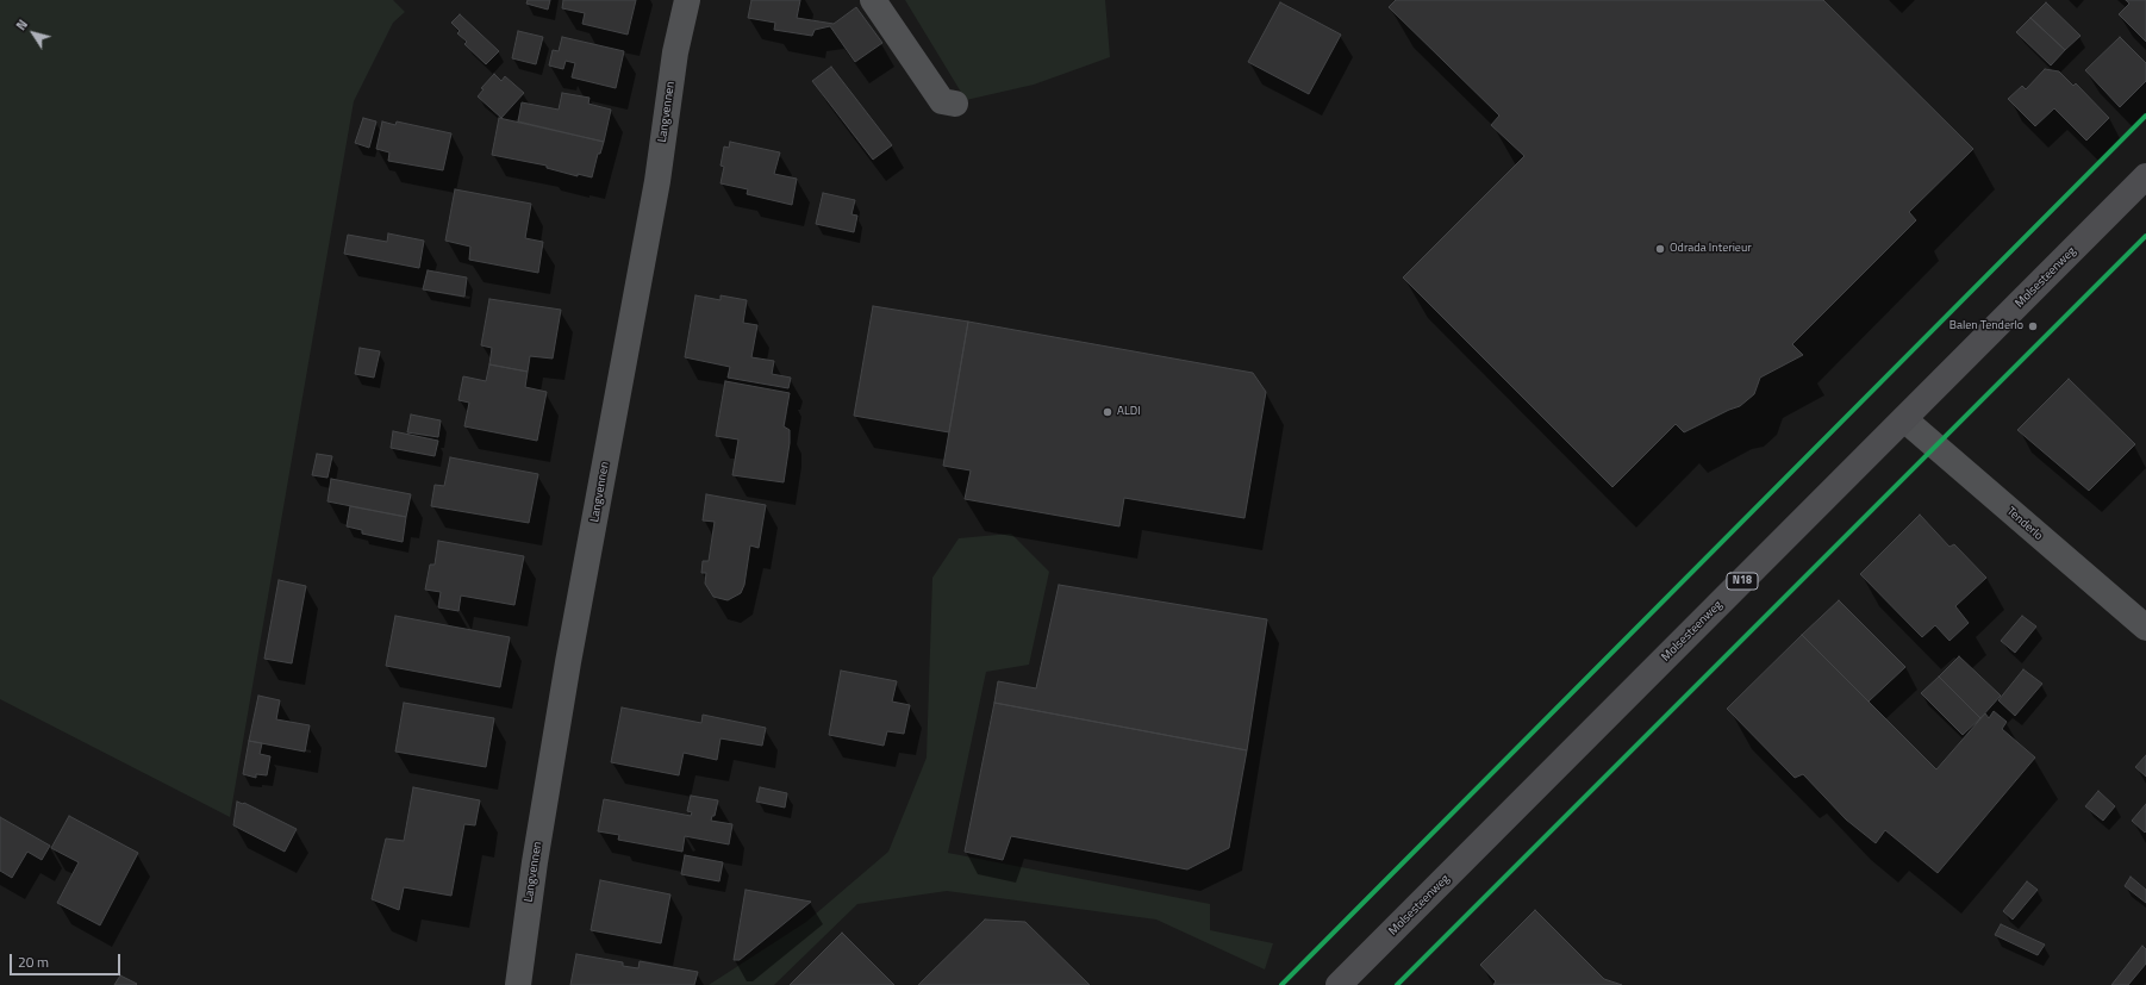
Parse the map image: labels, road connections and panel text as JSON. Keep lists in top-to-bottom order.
{
  "streets": {
    "main road": ["Molsesteenweg", "N18"],
    "street": ["Langvennen", "Tenderlo"]
  },
  "crossings": [
    ["Molsesteenweg", "Tenderlo"]
  ],
  "places": ["Odrada Interieur", "Balen Tenderlo", "ALDI"],
  "scale_bar": "20 m",
  "north": "top left"
}
